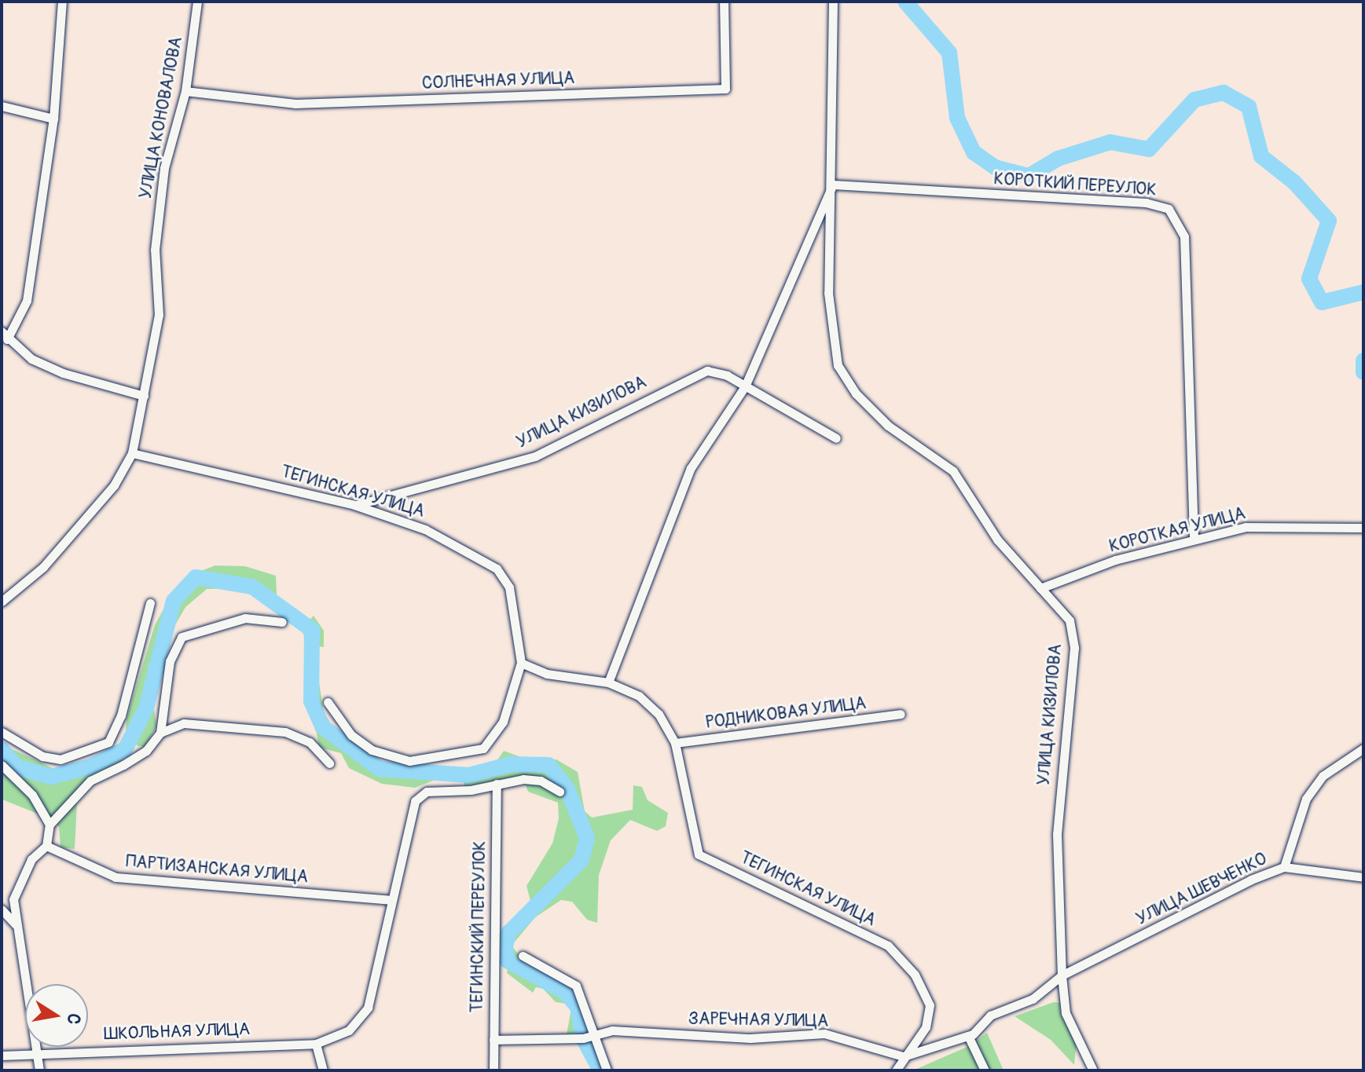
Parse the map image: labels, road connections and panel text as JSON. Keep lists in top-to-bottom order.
{
  "streets": {
    "street": [
      "СОЛНЕЧНАЯ УЛИЦА",
      "УЛИЦА КОНОВАЛОВА",
      "КОРОТКИЙ ПЕРЕУЛОК",
      "УЛИЦА КИЗИЛОВА",
      "ТЕГИНСКАЯ УЛИЦА",
      "КОРОТКАЯ УЛИЦА",
      "РОДНИКОВАЯ УЛИЦА",
      "ПАРТИЗАНСКАЯ УЛИЦА",
      "УЛИЦА ШЕВЧЕНКО",
      "ТЕГИНСКИЙ ПЕРЕУЛОК",
      "ЗАРЕЧНАЯ УЛИЦА",
      "ШКОЛЬНАЯ УЛИЦА"
    ]
  },
  "crossings": [
    ["СОЛНЕЧНАЯ УЛИЦА", "УЛИЦА КОНОВАЛОВА"],
    ["УЛИЦА КОНОВАЛОВА", "ТЕГИНСКАЯ УЛИЦА"],
    ["КОРОТКИЙ ПЕРЕУЛОК", "УЛИЦА КИЗИЛОВА"],
    ["КОРОТКИЙ ПЕРЕУЛОК", "КОРОТКАЯ УЛИЦА"],
    ["УЛИЦА КИЗИЛОВА", "ТЕГИНСКАЯ УЛИЦА"],
    ["УЛИЦА КИЗИЛОВА", "КОРОТКАЯ УЛИЦА"],
    ["УЛИЦА КИЗИЛОВА", "УЛИЦА ШЕВЧЕНКО"],
    ["ТЕГИНСКАЯ УЛИЦА", "РОДНИКОВАЯ УЛИЦА"],
    ["ТЕГИНСКАЯ УЛИЦА", "ЗАРЕЧНАЯ УЛИЦА"],
    ["ПАРТИЗАНСКАЯ УЛИЦА", "ШКОЛЬНАЯ УЛИЦА"],
    ["ТЕГИНСКИЙ ПЕРЕУЛОК", "ЗАРЕЧНАЯ УЛИЦА"],
    ["ТЕГИНСКИЙ ПЕРЕУЛОК", "ШКОЛЬНАЯ УЛИЦА"]
  ],
  "north": "right"
}
